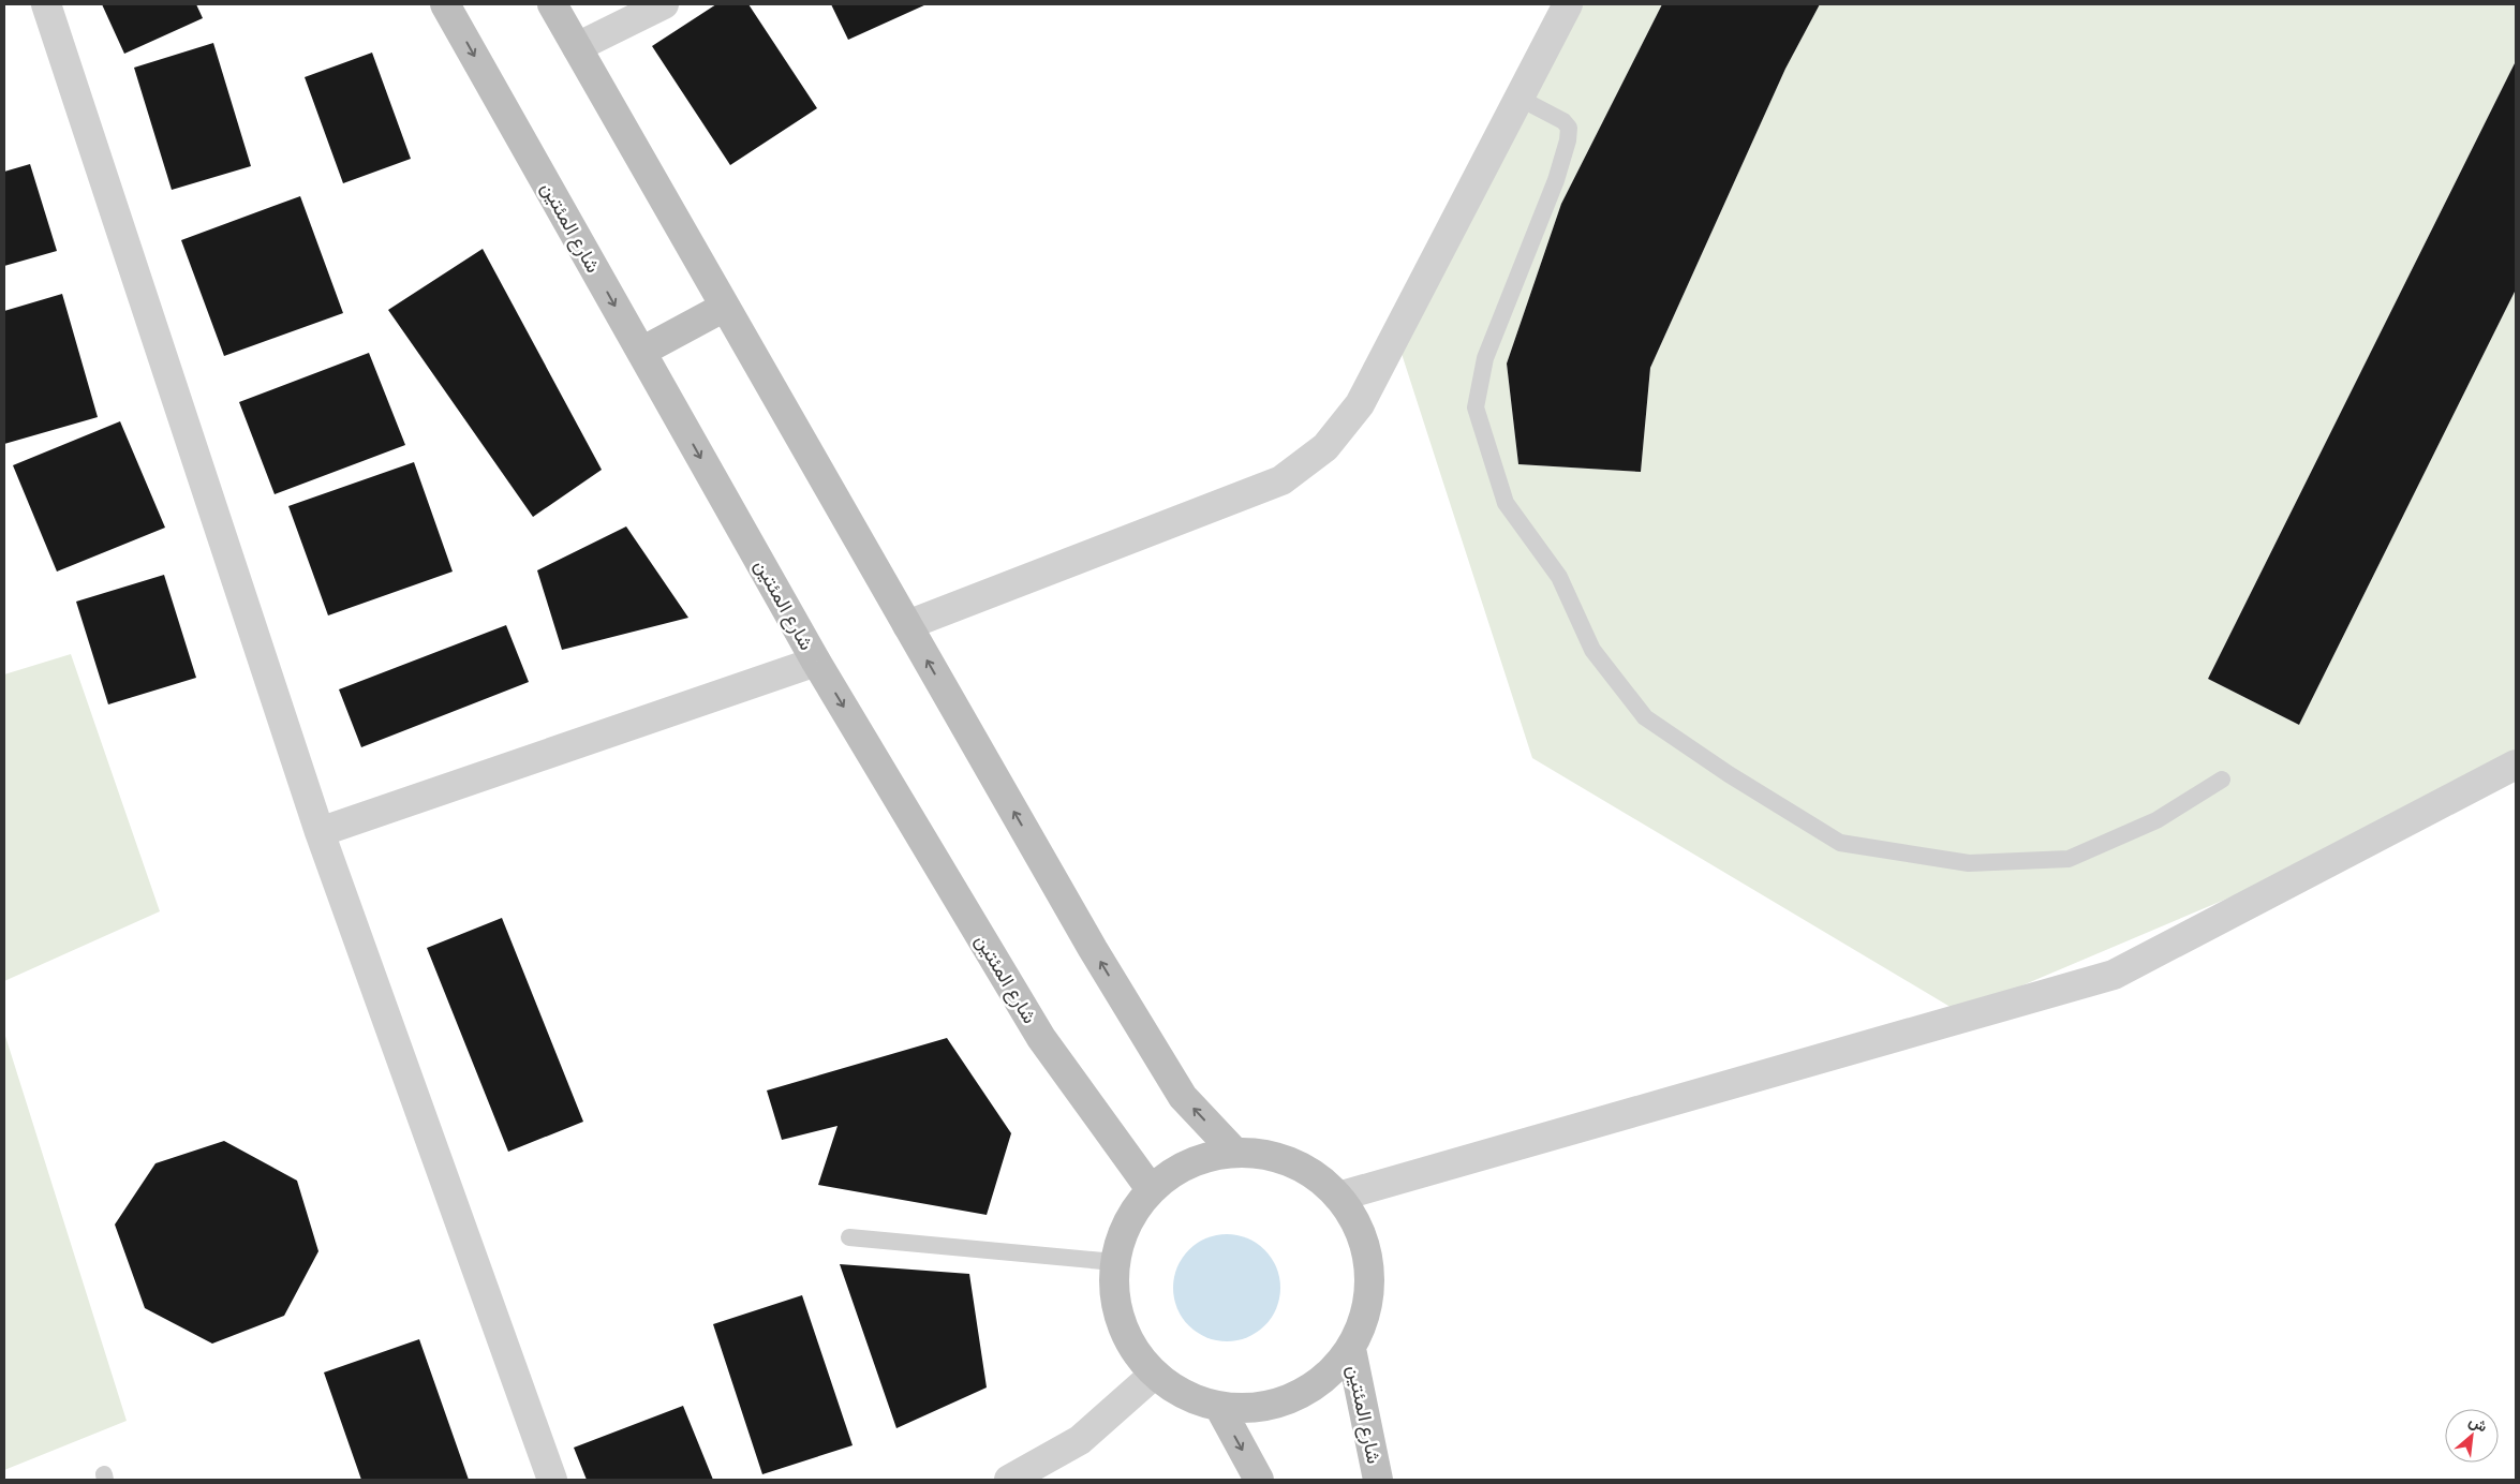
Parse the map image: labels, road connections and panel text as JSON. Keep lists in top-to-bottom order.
{
  "streets": {
    "street": ["شارع المئتين"]
  },
  "north": "top right"
}
